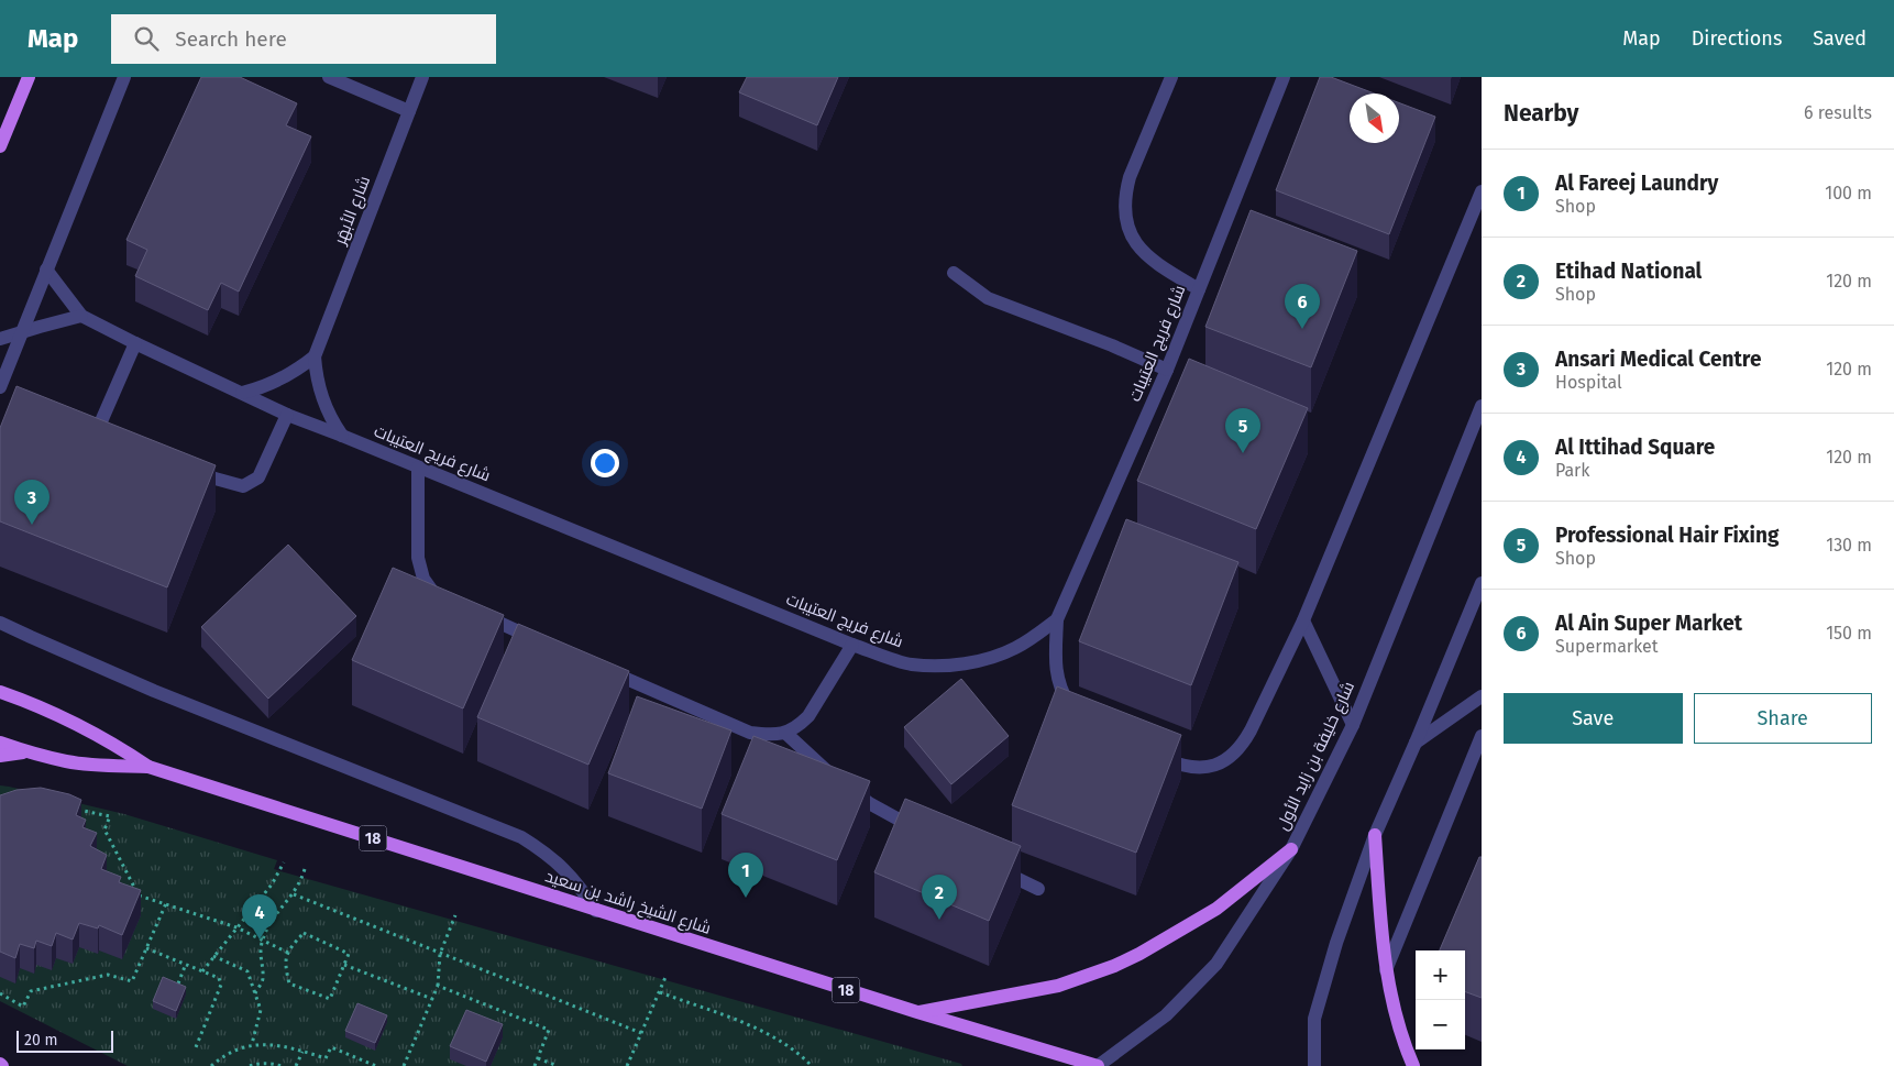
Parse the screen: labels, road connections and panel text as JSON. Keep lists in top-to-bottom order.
{
  "streets": {
    "main road": ["18", "شارع الشيخ راشد بن سعيد"],
    "street": ["شارع الأبهَر", "شارع فريج العتيبات", "شارع خليفة بن زايد الأول"]
  },
  "crossings": [
    ["شارع الأبهَر", "شارع فريج العتيبات"],
    ["شارع خليفة بن زايد الأول", "شارع الشيخ راشد بن سعيد"]
  ],
  "scale_bar": "20 m",
  "north": "bottom right",
  "page": {
    "header": "Map",
    "search": "Search here",
    "nav": ["Map", "Directions", "Saved"],
    "heading": ["Nearby", "6 results"],
    "list": [
      {
        "mark": "1",
        "name": "Al Fareej Laundry",
        "note": "Shop",
        "value": "100 m"
      },
      {
        "mark": "2",
        "name": "Etihad National",
        "note": "Shop",
        "value": "120 m"
      },
      {
        "mark": "3",
        "name": "Ansari Medical Centre",
        "note": "Hospital",
        "value": "120 m"
      },
      {
        "mark": "4",
        "name": "Al Ittihad Square",
        "note": "Park",
        "value": "120 m"
      },
      {
        "mark": "5",
        "name": "Professional Hair Fixing",
        "note": "Shop",
        "value": "130 m"
      },
      {
        "mark": "6",
        "name": "Al Ain Super Market",
        "note": "Supermarket",
        "value": "150 m"
      }
    ],
    "pins": [
      "6",
      "5",
      "3",
      "1",
      "2",
      "4"
    ],
    "buttons": ["Save", "Share"],
    "map_buttons": ["+", "−"],
    "scale": "20 m"
  }
}
